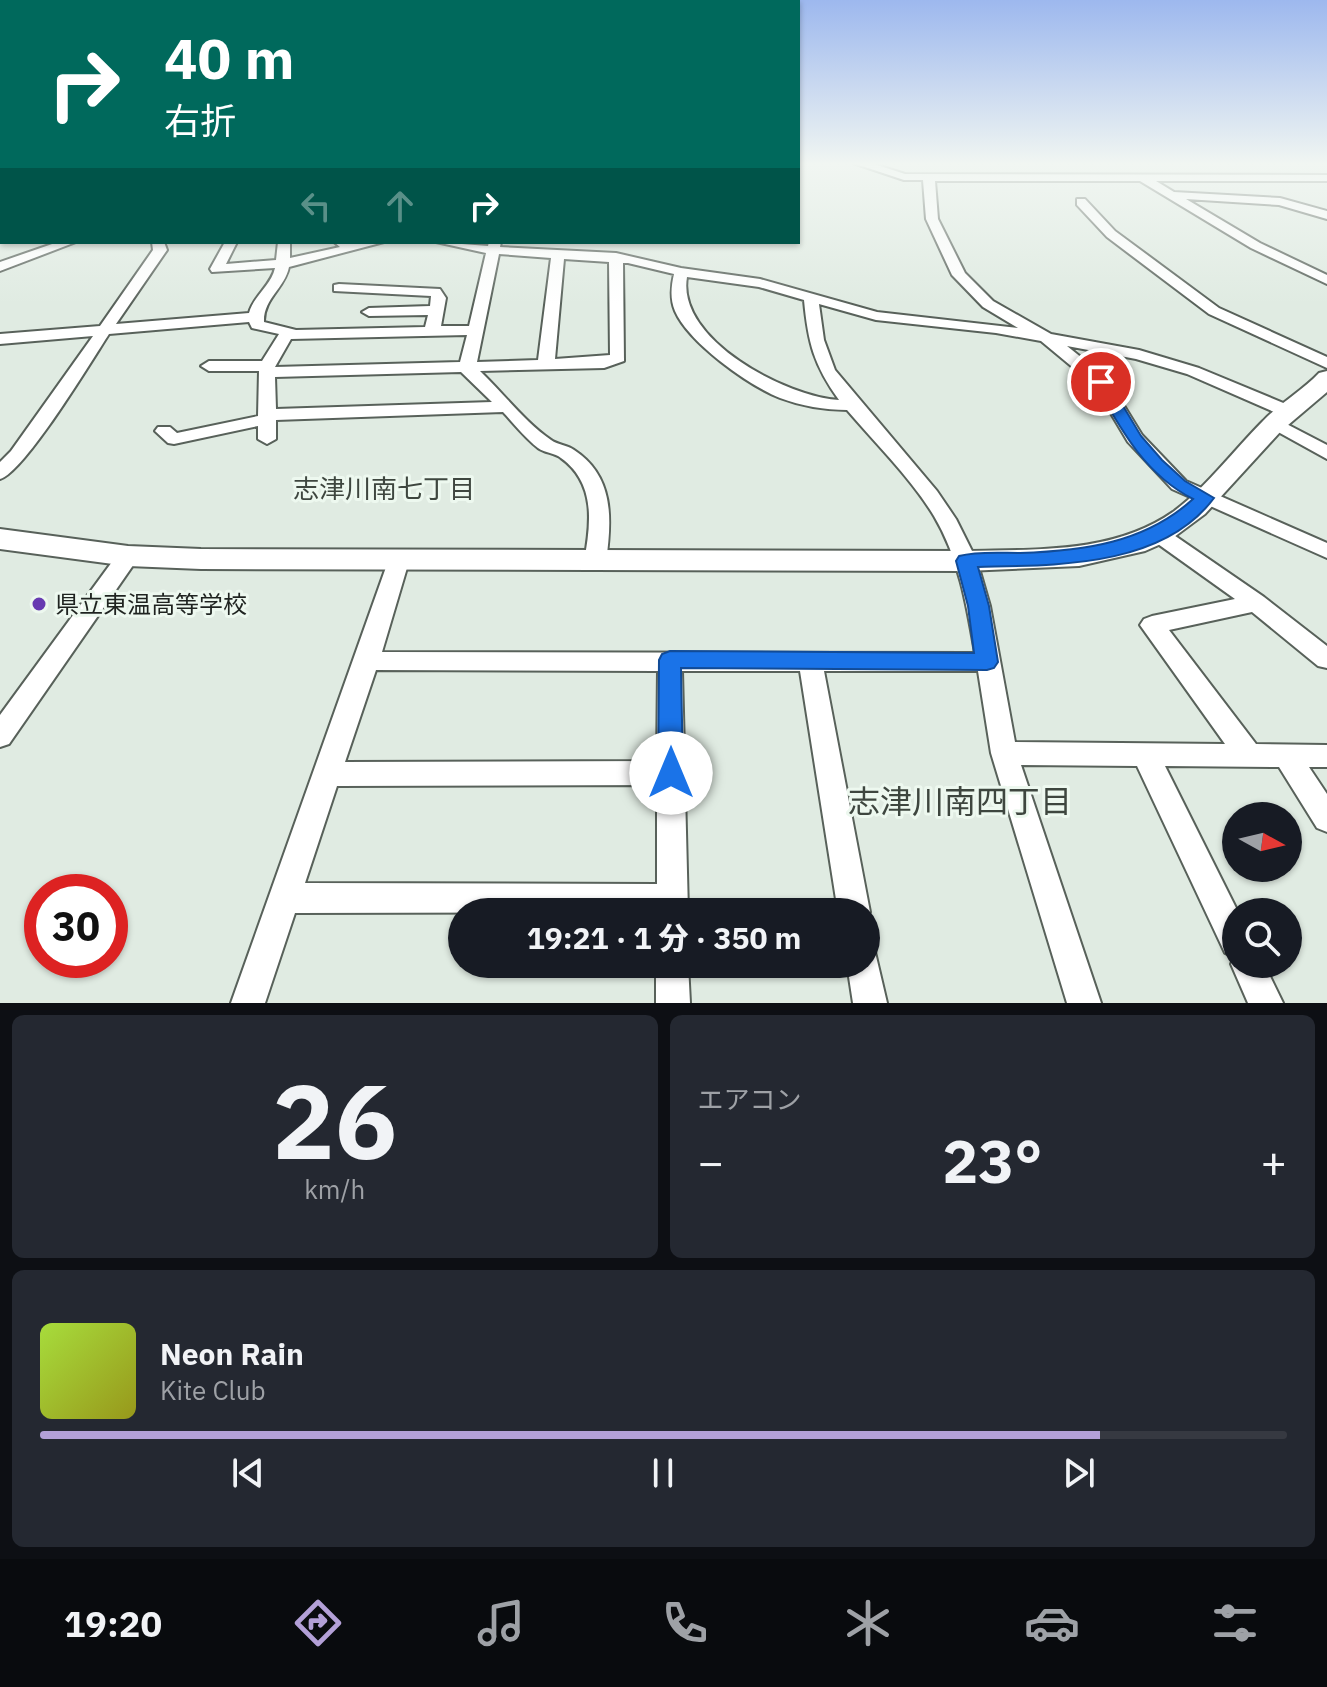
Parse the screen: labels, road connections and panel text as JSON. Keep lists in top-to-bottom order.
{
  "districts": ["志津川南七丁目", "志津川南四丁目"],
  "places": ["県立東温高等学校"],
  "north": "right",
  "page": {
    "turn": ["40 m", "右折"],
    "limit": "30",
    "trip": "19:21 · 1 分 · 350 m",
    "tile": [
      ["26", "km/h"],
      "エアコン"
    ],
    "heat": ["−", "23°", "+"],
    "song": ["Neon Rain", "Kite Club"],
    "tabs": "19:20"
  }
}
